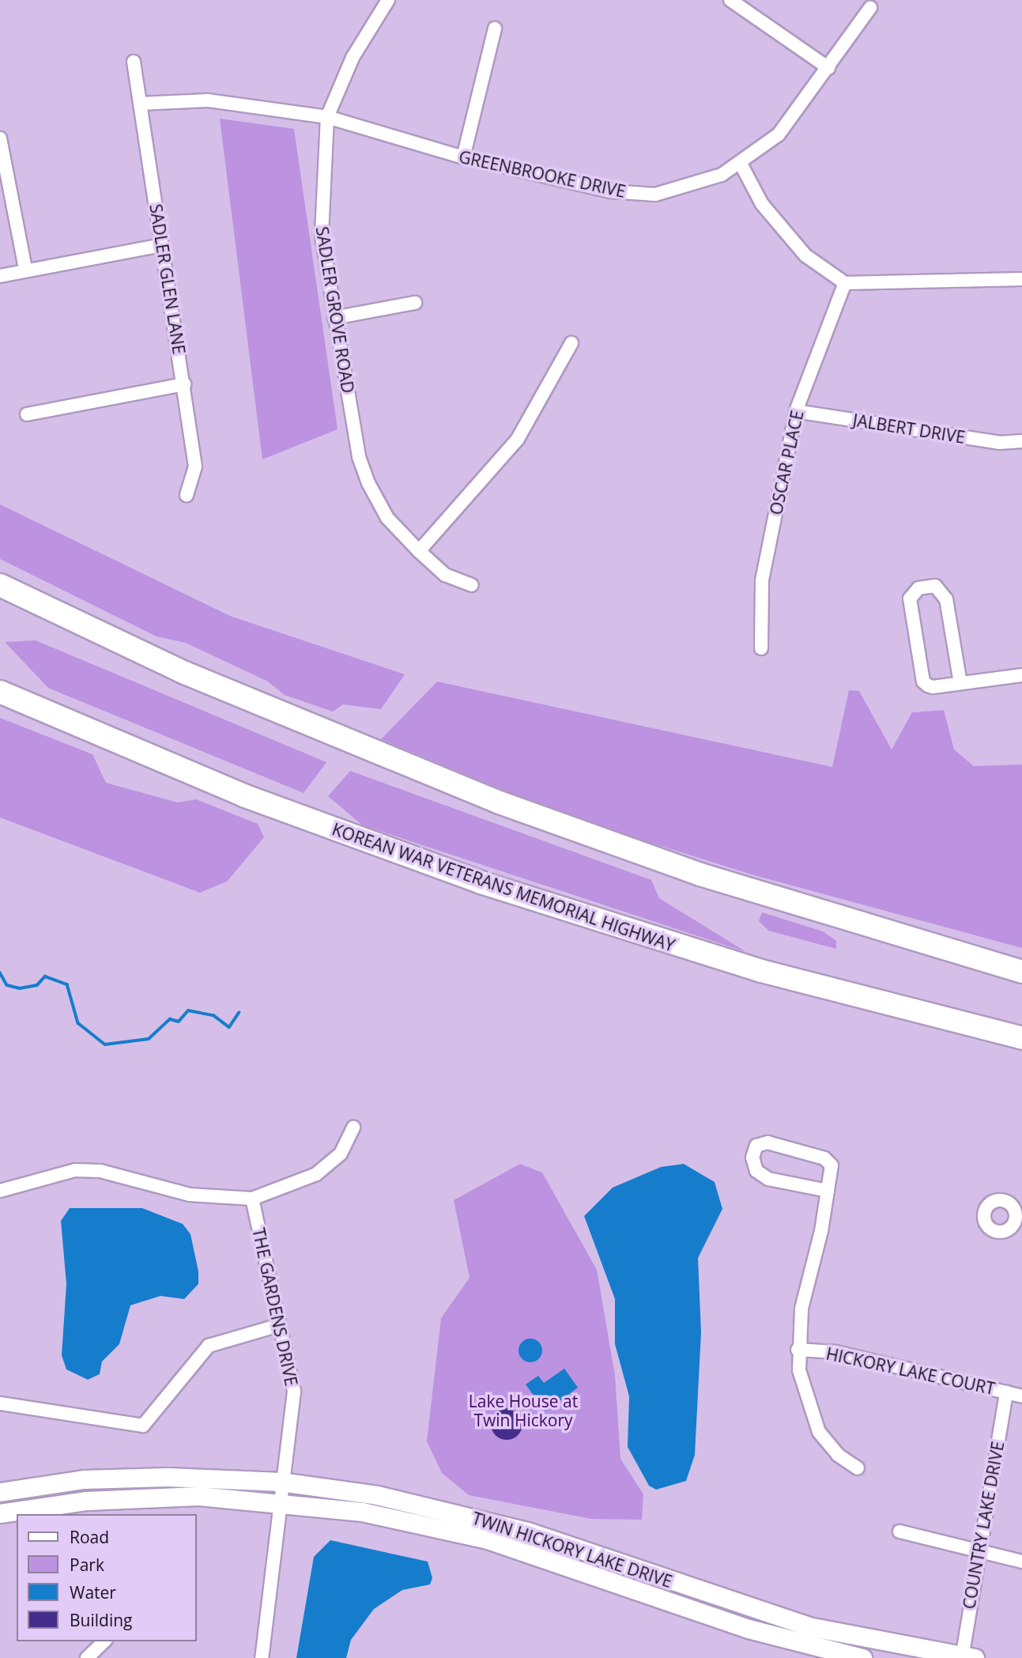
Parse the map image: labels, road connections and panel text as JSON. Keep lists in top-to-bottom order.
{
  "streets": {
    "highway": ["KOREAN WAR VETERANS MEMORIAL HIGHWAY"],
    "street": [
      "GREENBROOKE DRIVE",
      "SADLER GLEN LANE",
      "SADLER GROVE ROAD",
      "JALBERT DRIVE",
      "OSCAR PLACE",
      "THE GARDENS DRIVE",
      "HICKORY LAKE COURT",
      "COUNTRY LAKE DRIVE",
      "TWIN HICKORY LAKE DRIVE"
    ]
  },
  "crossings": [
    ["GREENBROOKE DRIVE", "SADLER GLEN LANE"],
    ["GREENBROOKE DRIVE", "SADLER GROVE ROAD"],
    ["JALBERT DRIVE", "OSCAR PLACE"],
    ["THE GARDENS DRIVE", "TWIN HICKORY LAKE DRIVE"],
    ["HICKORY LAKE COURT", "COUNTRY LAKE DRIVE"],
    ["COUNTRY LAKE DRIVE", "TWIN HICKORY LAKE DRIVE"]
  ],
  "parks": ["Lake House at Twin Hickory"],
  "legend": [
    "Road",
    "Park",
    "Water",
    "Building"
  ]
}
